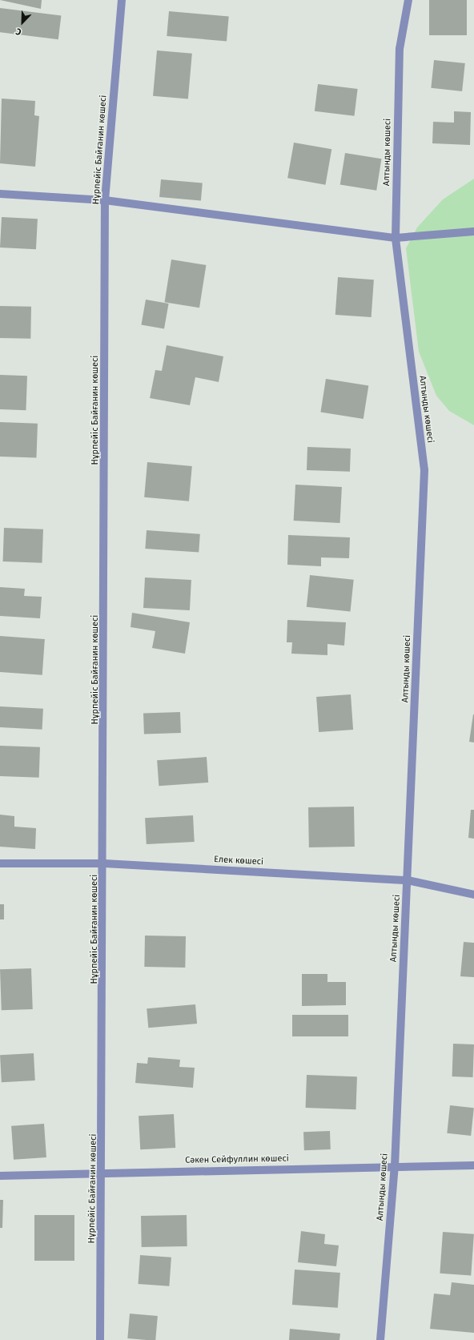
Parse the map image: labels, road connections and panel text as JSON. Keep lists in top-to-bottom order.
{
  "streets": {
    "street": [
      "Нұрпейіс Байғанин көшесі",
      "Алтынды көшесі",
      "Елек көшесі",
      "Сәкен Сейфуллин көшесі"
    ]
  },
  "crossings": [
    ["Нұрпейіс Байғанин көшесі", "Елек көшесі"],
    ["Нұрпейіс Байғанин көшесі", "Сәкен Сейфуллин көшесі"],
    ["Алтынды көшесі", "Елек көшесі"],
    ["Алтынды көшесі", "Сәкен Сейфуллин көшесі"]
  ],
  "north": "bottom left"
}
